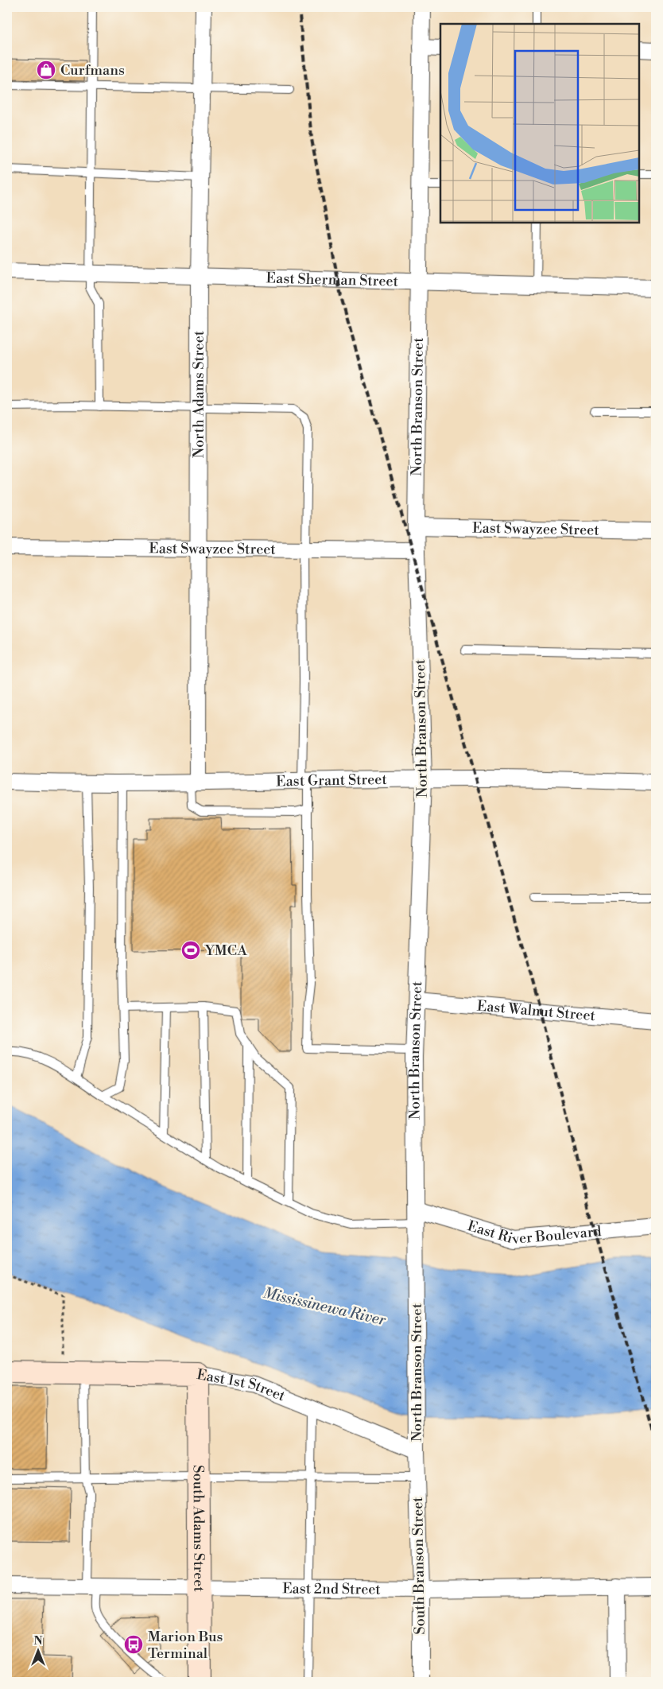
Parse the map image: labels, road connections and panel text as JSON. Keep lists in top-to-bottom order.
{
  "streets": {
    "main road": ["East 1st Street", "South Adams Street"],
    "street": [
      "East Sherman Street",
      "North Adams Street",
      "North Branson Street",
      "East Swayzee Street",
      "East Grant Street",
      "East Walnut Street",
      "East River Boulevard",
      "South Branson Street",
      "East 2nd Street"
    ]
  },
  "crossings": [
    ["East Sherman Street", "North Adams Street"],
    ["East Sherman Street", "North Branson Street"],
    ["North Adams Street", "East Swayzee Street"],
    ["North Adams Street", "East Grant Street"],
    ["North Branson Street", "East Swayzee Street"],
    ["North Branson Street", "East Grant Street"],
    ["North Branson Street", "East Walnut Street"],
    ["North Branson Street", "East River Boulevard"],
    ["North Branson Street", "East 1st Street"],
    ["North Branson Street", "South Branson Street"],
    ["East 1st Street", "South Adams Street"],
    ["East 1st Street", "South Branson Street"],
    ["South Adams Street", "East 2nd Street"],
    ["South Branson Street", "East 2nd Street"]
  ],
  "water": ["Mississinewa River"],
  "places": {
    "shop": ["Curfmans"],
    "sports": ["YMCA"],
    "bus stop": ["Marion Bus Terminal"]
  },
  "north": "top"
}
